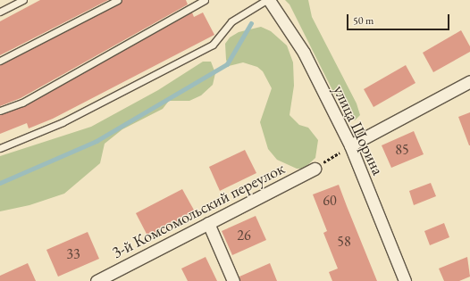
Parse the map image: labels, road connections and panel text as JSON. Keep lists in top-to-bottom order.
{
  "streets": {
    "street": ["улица Шорина", "3-й Комсомольский переулок"]
  },
  "house_numbers": [
    "85",
    "60",
    "26",
    "58",
    "33"
  ],
  "scale_bar": "50 m"
}
